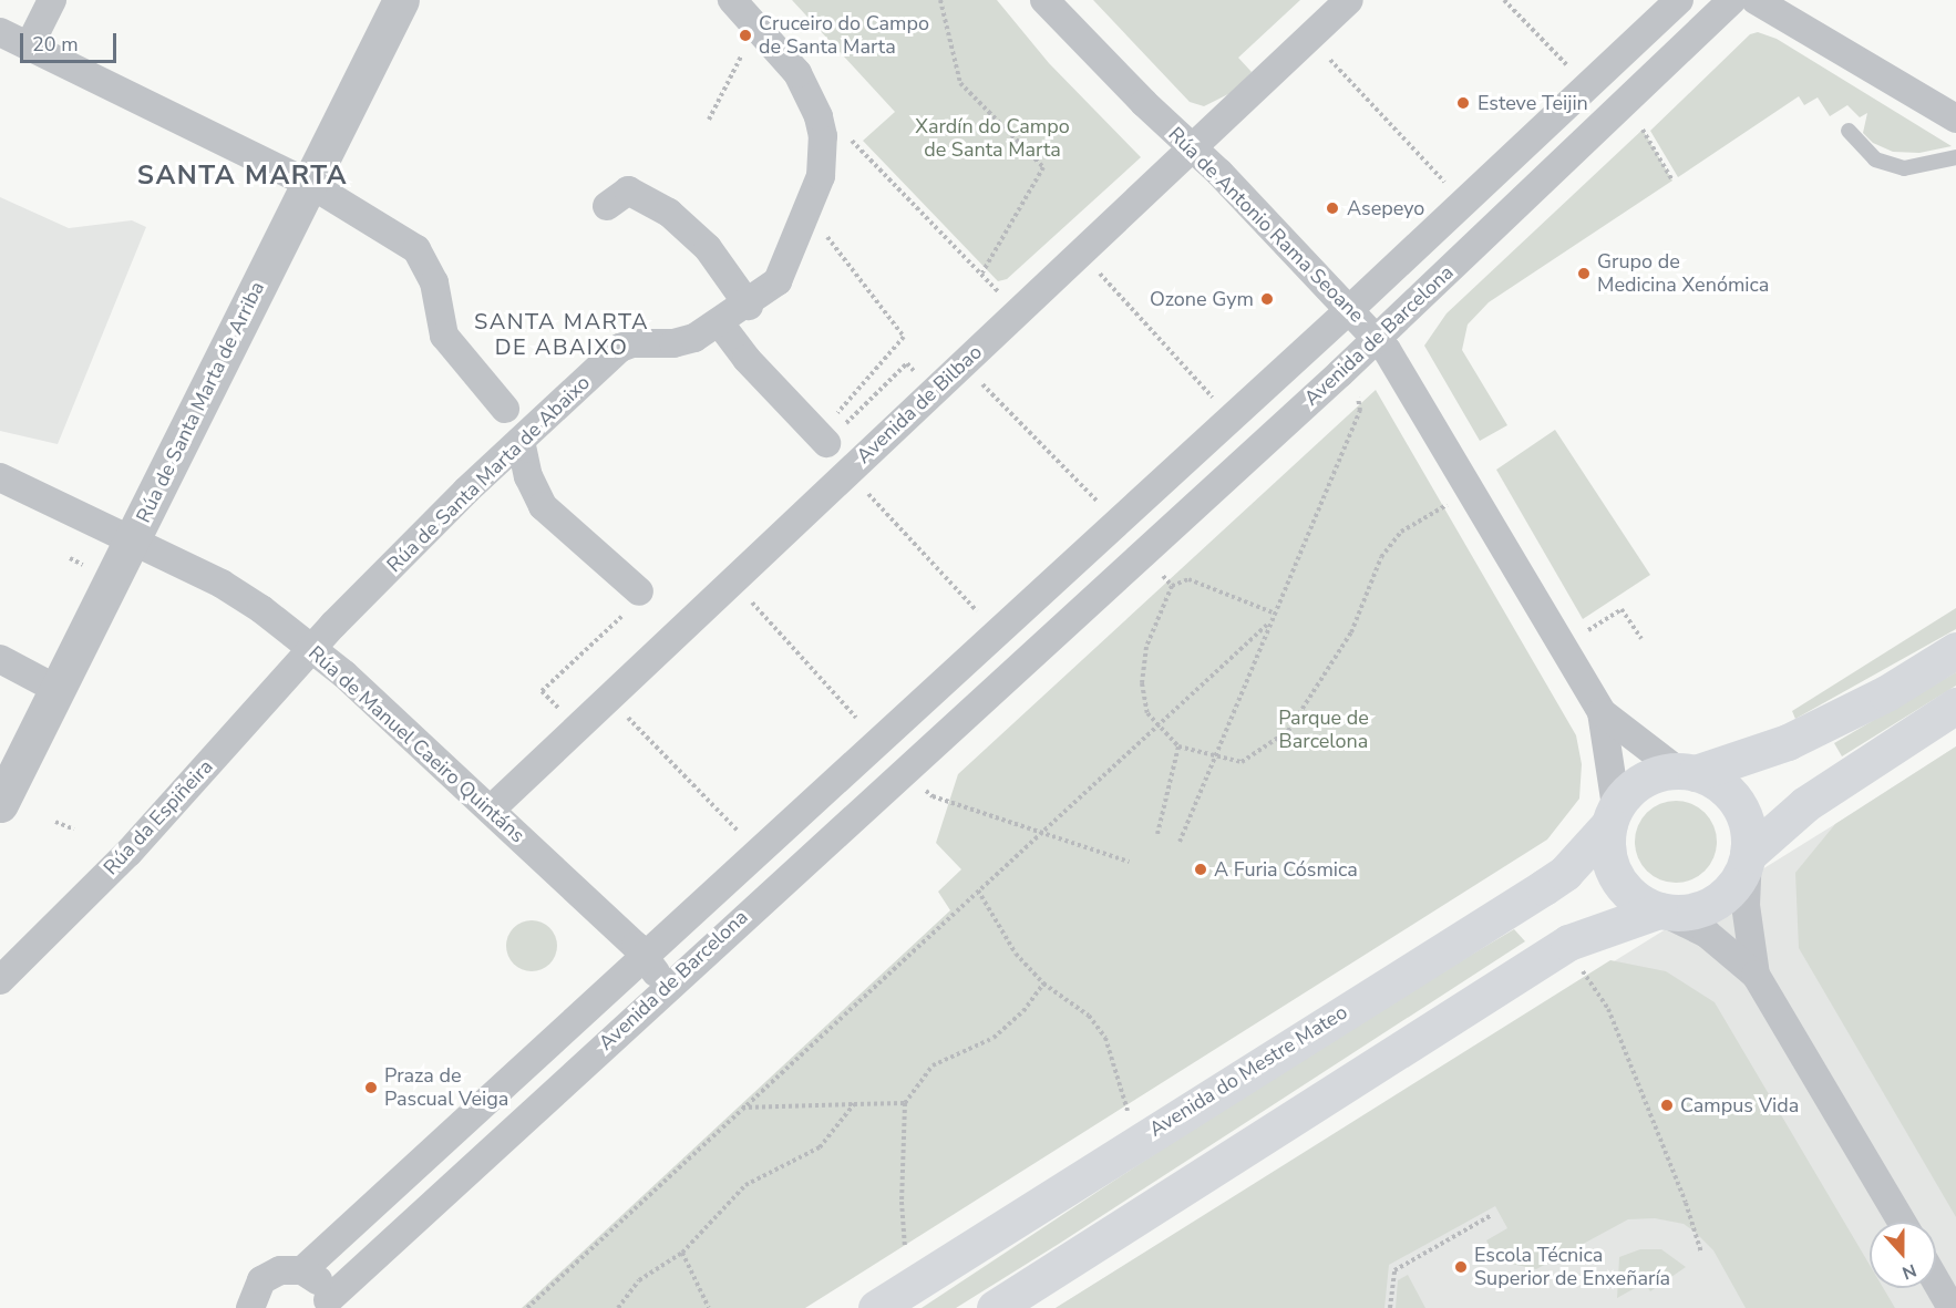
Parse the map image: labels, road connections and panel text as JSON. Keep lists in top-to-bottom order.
{
  "streets": {
    "main road": ["Avenida do Mestre Mateo"],
    "street": [
      "Rúa de Antonio Rama Seoane",
      "Avenida de Barcelona",
      "Rúa de Santa Marta de Arriba",
      "Avenida de Bilbao",
      "Rúa de Santa Marta de Abaixo",
      "Rúa de Manuel Caeiro Quintáns",
      "Rúa da Espiñeira"
    ]
  },
  "crossings": [
    ["Rúa de Antonio Rama Seoane", "Avenida de Barcelona"],
    ["Rúa de Antonio Rama Seoane", "Avenida de Bilbao"],
    ["Rúa de Antonio Rama Seoane", "Avenida do Mestre Mateo"],
    ["Avenida de Barcelona", "Rúa de Manuel Caeiro Quintáns"],
    ["Rúa de Santa Marta de Arriba", "Rúa de Manuel Caeiro Quintáns"],
    ["Avenida de Bilbao", "Rúa de Manuel Caeiro Quintáns"],
    ["Rúa de Santa Marta de Abaixo", "Rúa de Manuel Caeiro Quintáns"],
    ["Rúa de Santa Marta de Abaixo", "Rúa da Espiñeira"],
    ["Rúa de Manuel Caeiro Quintáns", "Rúa da Espiñeira"]
  ],
  "districts": ["SANTA MARTA", "SANTA MARTA DE ABAIXO"],
  "parks": ["Xardín do Campo de Santa Marta", "Parque de Barcelona"],
  "places": [
    "Cruceiro do Campo de Santa Marta",
    "Esteve Teijin",
    "Asepeyo",
    "Grupo de Medicina Xenómica",
    "Ozone Gym",
    "A Furia Cósmica",
    "Praza de Pascual Veiga",
    "Campus Vida",
    "Escola Técnica Superior de Enxeñaría"
  ],
  "scale_bar": "20 m",
  "north": "bottom"
}
